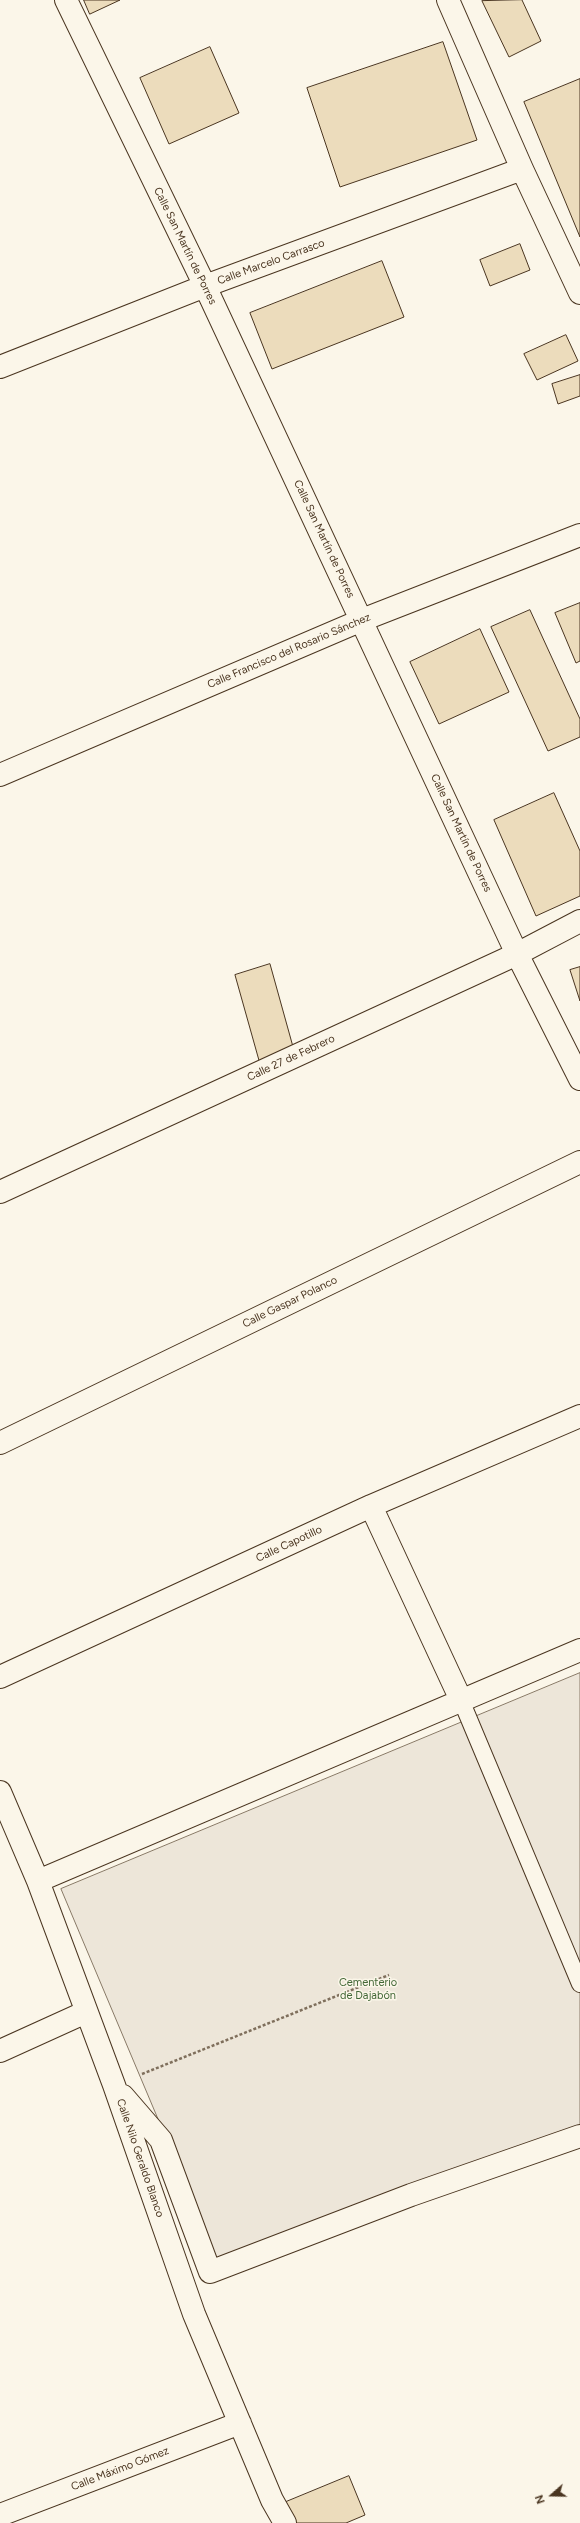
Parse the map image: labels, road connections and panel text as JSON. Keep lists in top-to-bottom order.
{
  "streets": {
    "street": [
      "Calle San Martín de Porres",
      "Calle Marcelo Carrasco",
      "Calle Francisco del Rosario Sánchez",
      "Calle 27 de Febrero",
      "Calle Gaspar Polanco",
      "Calle Capotillo",
      "Calle Nilo Geraldo Blanco",
      "Calle Máximo Gómez"
    ]
  },
  "crossings": [
    ["Calle San Martín de Porres", "Calle Marcelo Carrasco"],
    ["Calle San Martín de Porres", "Calle Francisco del Rosario Sánchez"],
    ["Calle San Martín de Porres", "Calle 27 de Febrero"],
    ["Calle Nilo Geraldo Blanco", "Calle Máximo Gómez"]
  ],
  "parks": ["Cementerio de Dajabón"],
  "north": "left"
}
